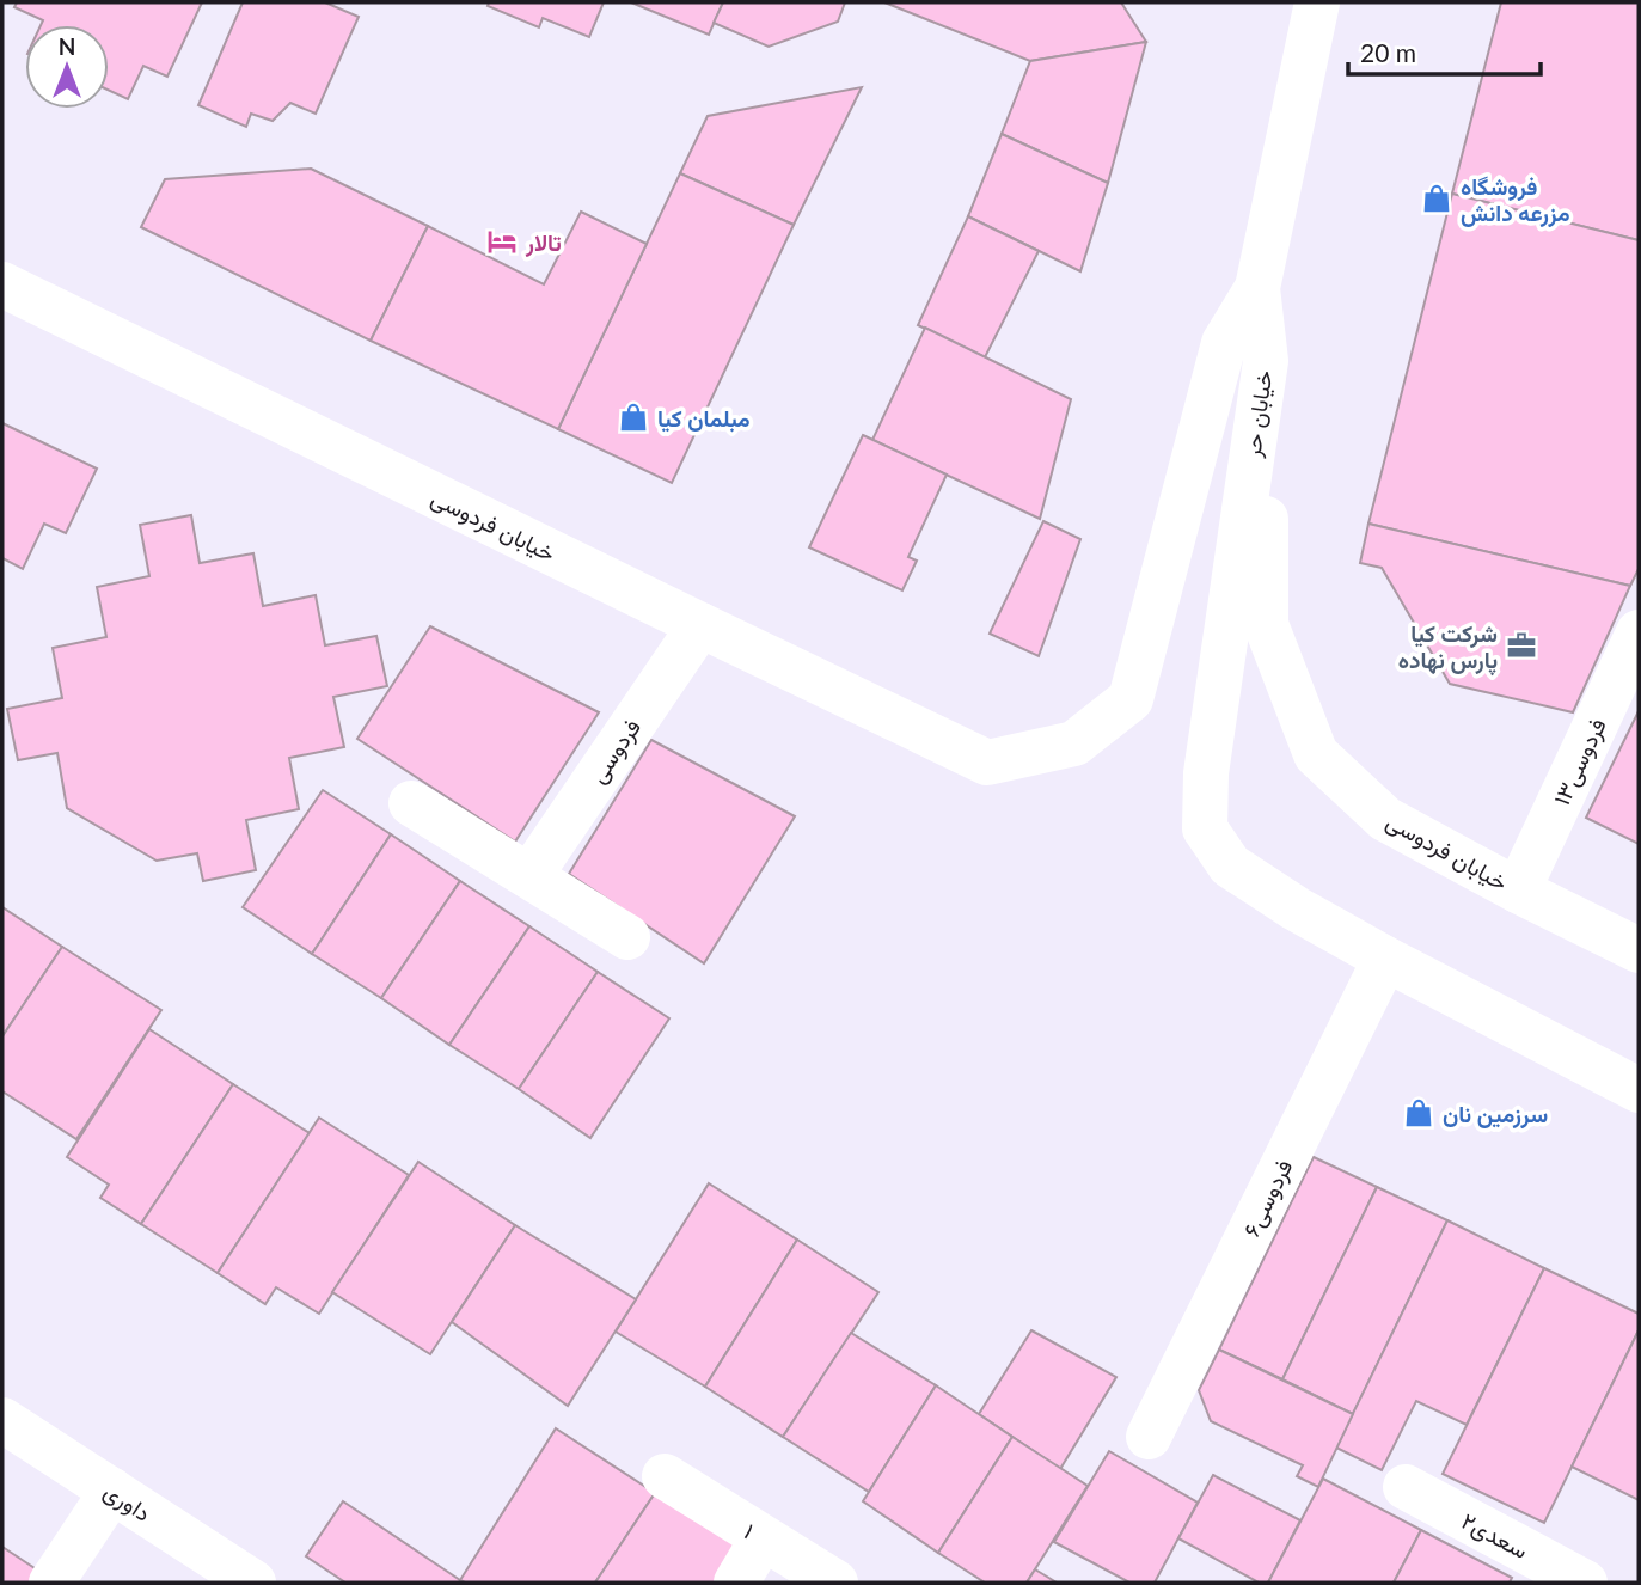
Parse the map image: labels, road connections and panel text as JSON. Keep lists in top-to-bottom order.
{
  "streets": {
    "street": [
      "خیابان حر",
      "خیابان فردوسی",
      "فردوسی",
      "فردوسی۱۳",
      "فردوسی۶",
      "داوری",
      "۱",
      "سعدی۲"
    ]
  },
  "crossings": [
    ["خیابان حر", "خیابان فردوسی"],
    ["خیابان حر", "فردوسی۶"],
    ["خیابان فردوسی", "فردوسی"],
    ["خیابان فردوسی", "فردوسی۱۳"]
  ],
  "places": {
    "shop": ["فروشگاه مزرعه دانش", "مبلمان کیا", "سرزمین نان"],
    "hotel": ["تالار"],
    "office": ["شرکت کیا پارس نهاده"]
  },
  "scale_bar": "20 m",
  "north": "top"
}
